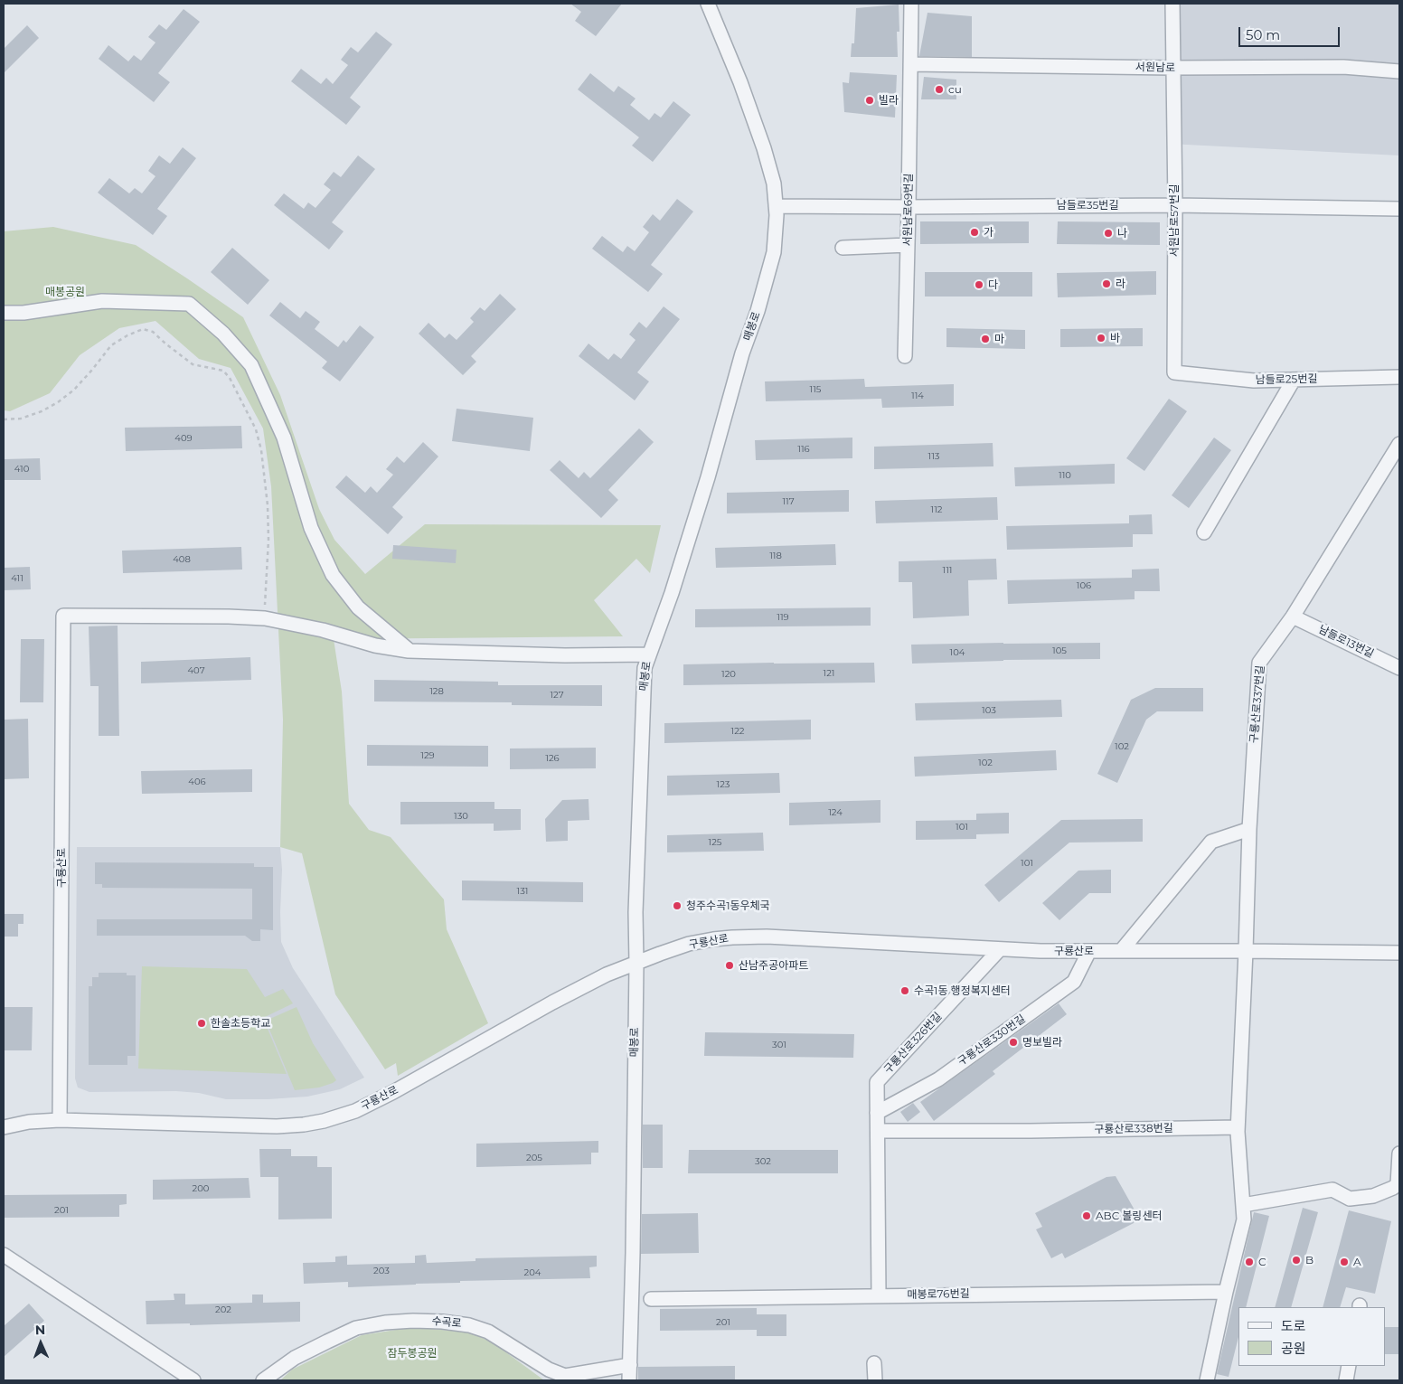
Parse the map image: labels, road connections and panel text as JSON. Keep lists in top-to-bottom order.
{
  "streets": {
    "street": [
      "서원남로",
      "남들로35번길",
      "서원남로69번길",
      "서원남로57번길",
      "매봉로",
      "남들로25번길",
      "남들로13번길",
      "구룡산로337번길",
      "구룡산로",
      "구룡산로330번길",
      "구룡산로326번길",
      "구룡산로338번길",
      "매봉로76번길",
      "수곡로"
    ]
  },
  "crossings": [
    ["서원남로", "서원남로69번길"],
    ["서원남로", "서원남로57번길"],
    ["남들로35번길", "서원남로69번길"],
    ["남들로35번길", "서원남로57번길"],
    ["남들로35번길", "매봉로"],
    ["서원남로57번길", "남들로25번길"],
    ["매봉로", "구룡산로"],
    ["매봉로", "수곡로"],
    ["남들로13번길", "구룡산로337번길"],
    ["구룡산로337번길", "구룡산로"],
    ["구룡산로", "구룡산로330번길"],
    ["구룡산로", "구룡산로326번길"],
    ["구룡산로330번길", "구룡산로326번길"],
    ["구룡산로326번길", "구룡산로338번길"],
    ["구룡산로326번길", "매봉로76번길"]
  ],
  "parks": ["매봉공원", "잠두봉공원"],
  "places": [
    "cu",
    "빌라",
    "가",
    "나",
    "라",
    "다",
    "바",
    "마",
    "청주수곡1동우체국",
    "산남주공아파트",
    "수곡1동 행정복지센터",
    "한솔초등학교",
    "명보빌라",
    "ABC 볼링센터",
    "B",
    "C",
    "A"
  ],
  "house_numbers": [
    "115",
    "114",
    "409",
    "116",
    "113",
    "410",
    "110",
    "117",
    "112",
    "118",
    "408",
    "111",
    "411",
    "106",
    "119",
    "105",
    "104",
    "407",
    "121",
    "120",
    "128",
    "127",
    "103",
    "122",
    "102",
    "129",
    "126",
    "102",
    "406",
    "123",
    "124",
    "130",
    "101",
    "125",
    "101",
    "131",
    "301",
    "205",
    "302",
    "200",
    "201",
    "203",
    "204",
    "202",
    "201"
  ],
  "legend": ["도로", "공원"],
  "scale_bar": "50 m",
  "north": "top"
}
